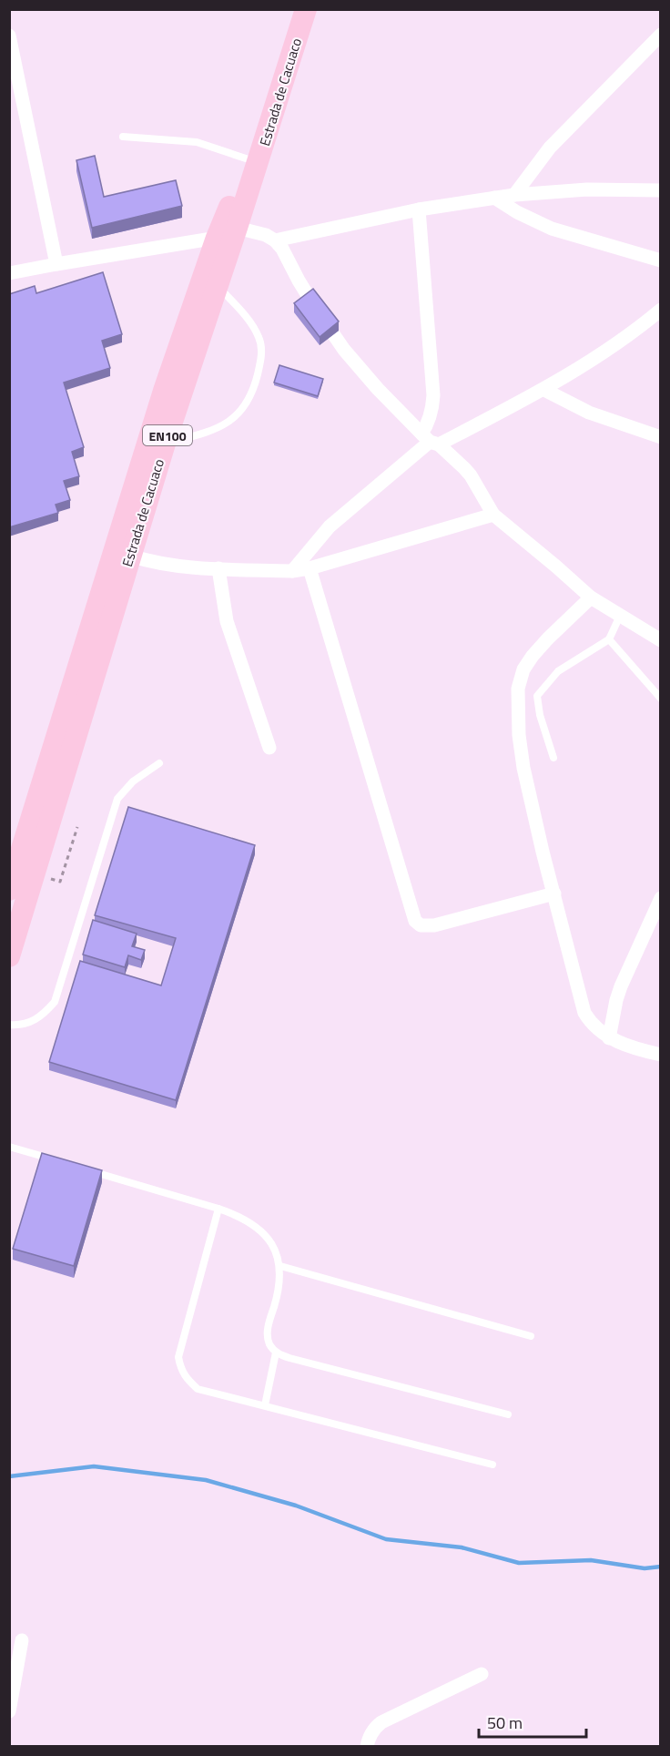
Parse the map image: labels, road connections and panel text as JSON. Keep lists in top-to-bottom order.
{
  "streets": {
    "main road": ["Estrada de Cacuaco", "EN100"]
  },
  "scale_bar": "50 m"
}
